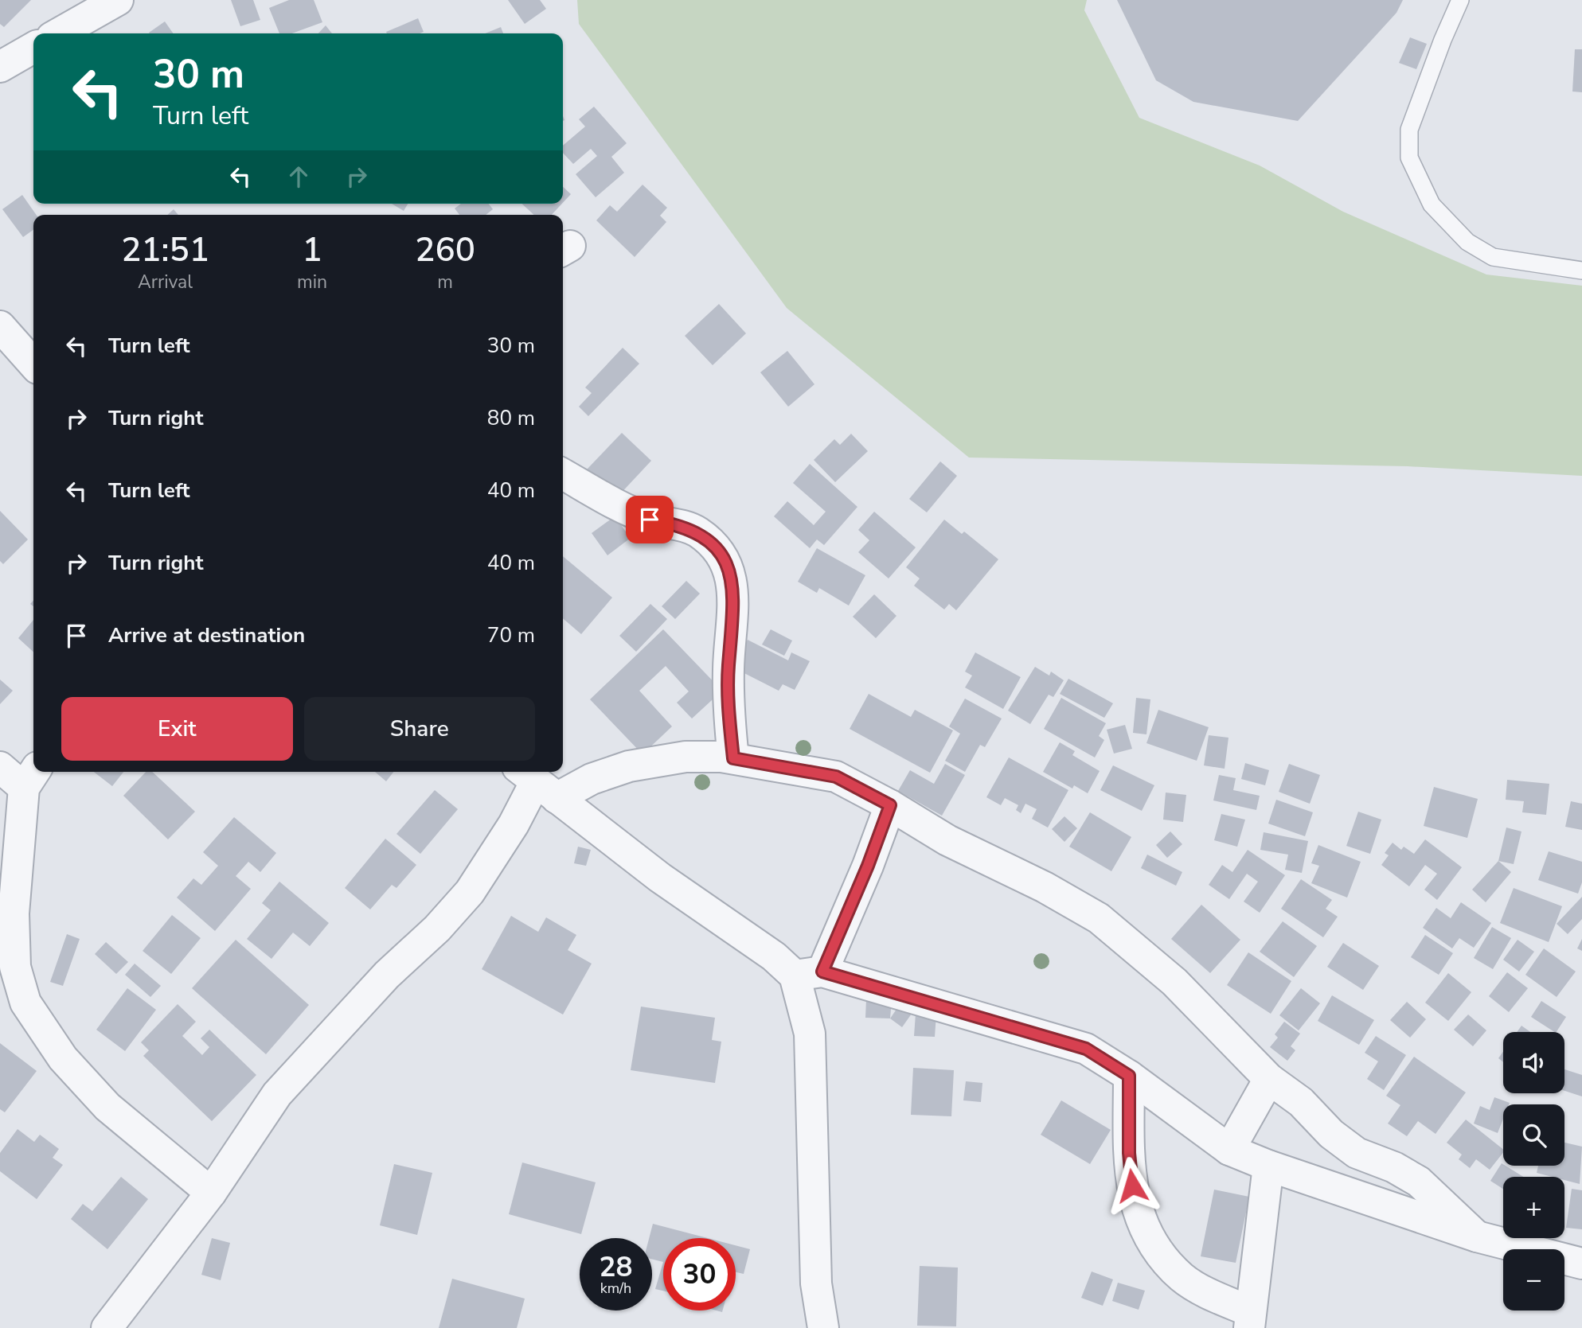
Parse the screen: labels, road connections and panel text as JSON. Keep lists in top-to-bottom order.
{
  "page": {
    "turn": ["30 m", "Turn left"],
    "eta": [
      "21:51",
      "Arrival",
      "1",
      "min",
      "260",
      "m"
    ],
    "list": [
      {
        "name": "Turn left",
        "value": "30 m"
      },
      {
        "name": "Turn right",
        "value": "80 m"
      },
      {
        "name": "Turn left",
        "value": "40 m"
      },
      {
        "name": "Turn right",
        "value": "40 m"
      },
      {
        "name": "Arrive at destination",
        "value": "70 m"
      }
    ],
    "buttons": ["Exit", "Share"],
    "map_buttons": ["+", "−"],
    "speed": "28 km/h",
    "limit": "30"
  }
}
